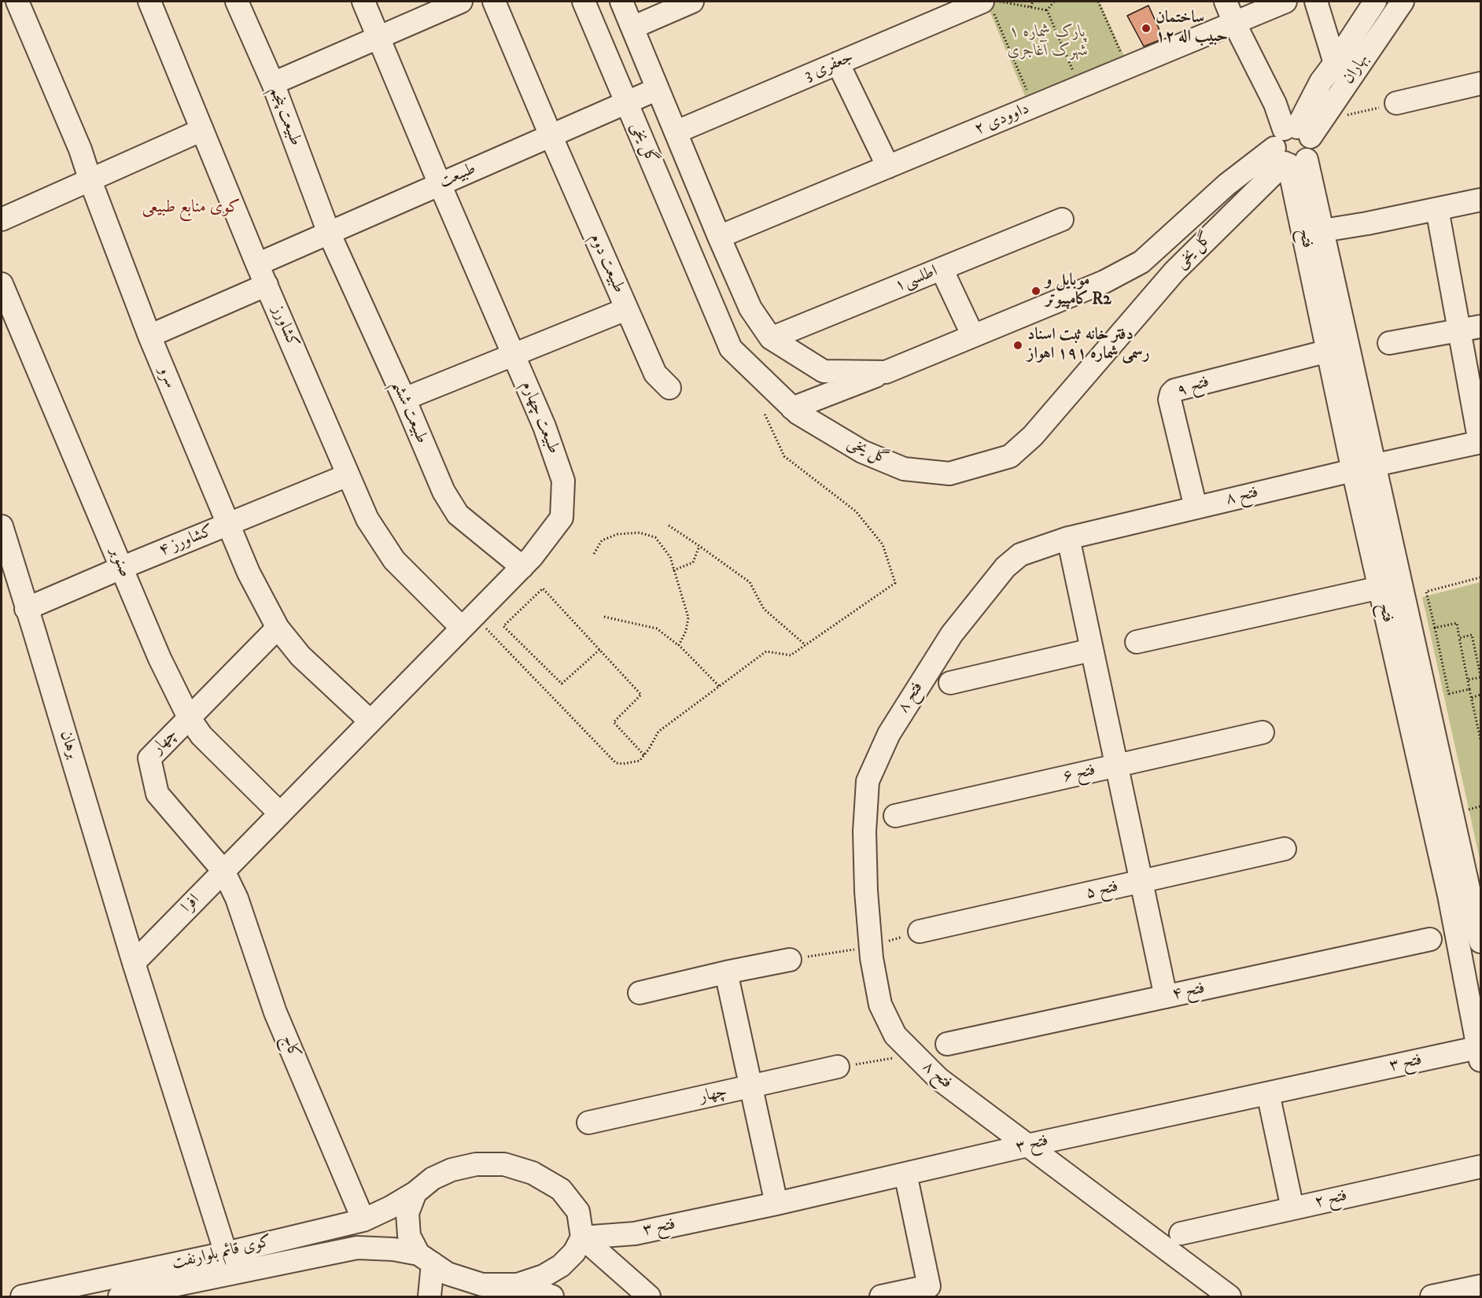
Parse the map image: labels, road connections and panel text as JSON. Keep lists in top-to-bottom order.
{
  "streets": {
    "street": [
      "3 جعفری",
      "بهاران",
      "طبیعت پنجم",
      "داوودی ۲",
      "گل یخی",
      "طبیعت",
      "فتح",
      "طبیعت دوم",
      "اطلسی۱",
      "کشاورز",
      "سرو",
      "فتح ۹",
      "طبیعت ششم",
      "طبیعت چهارم",
      "فتح ۸",
      "کشاورز ۴",
      "صنوبر",
      "چهار",
      "برهان",
      "فتح ۶",
      "فتح ۵",
      "افرا",
      "فتح ۴",
      "کاج",
      "فتح ۳",
      "فتح ۲",
      "کوی قائم بلوارنفت"
    ]
  },
  "crossings": [
    ["3 جعفری", "گل یخی"],
    ["بهاران", "گل یخی"],
    ["بهاران", "فتح"],
    ["طبیعت پنجم", "طبیعت"],
    ["طبیعت پنجم", "طبیعت ششم"],
    ["داوودی ۲", "گل یخی"],
    ["گل یخی", "طبیعت"],
    ["گل یخی", "فتح"],
    ["گل یخی", "اطلسی۱"],
    ["طبیعت", "طبیعت دوم"],
    ["طبیعت", "کشاورز"],
    ["طبیعت", "طبیعت ششم"],
    ["طبیعت", "طبیعت چهارم"],
    ["فتح", "فتح ۹"],
    ["فتح", "فتح ۸"],
    ["فتح", "فتح ۳"],
    ["کشاورز", "طبیعت چهارم"],
    ["کشاورز", "کشاورز ۴"],
    ["کشاورز", "افرا"],
    ["سرو", "کشاورز ۴"],
    ["سرو", "چهار"],
    ["سرو", "افرا"],
    ["فتح ۹", "فتح ۸"],
    ["طبیعت ششم", "طبیعت چهارم"],
    ["طبیعت چهارم", "افرا"],
    ["فتح ۸", "فتح ۳"],
    ["کشاورز ۴", "صنوبر"],
    ["کشاورز ۴", "برهان"],
    ["صنوبر", "چهار"],
    ["صنوبر", "افرا"],
    ["چهار", "افرا"],
    ["چهار", "کاج"],
    ["برهان", "افرا"],
    ["افرا", "کاج"],
    ["کاج", "کوی قائم بلوارنفت"],
    ["فتح ۳", "کوی قائم بلوارنفت"]
  ],
  "districts": ["کوی منابع طبیعی"],
  "parks": ["پارک شماره ۱ شهرک آغاجری"],
  "places": ["ساختمان حبیب اله ۱۲", "موبایل و کامپیوتر R2", "دفتر خانه ثبت اسناد رسمی شماره ۱۹۱ اهواز"]
}
